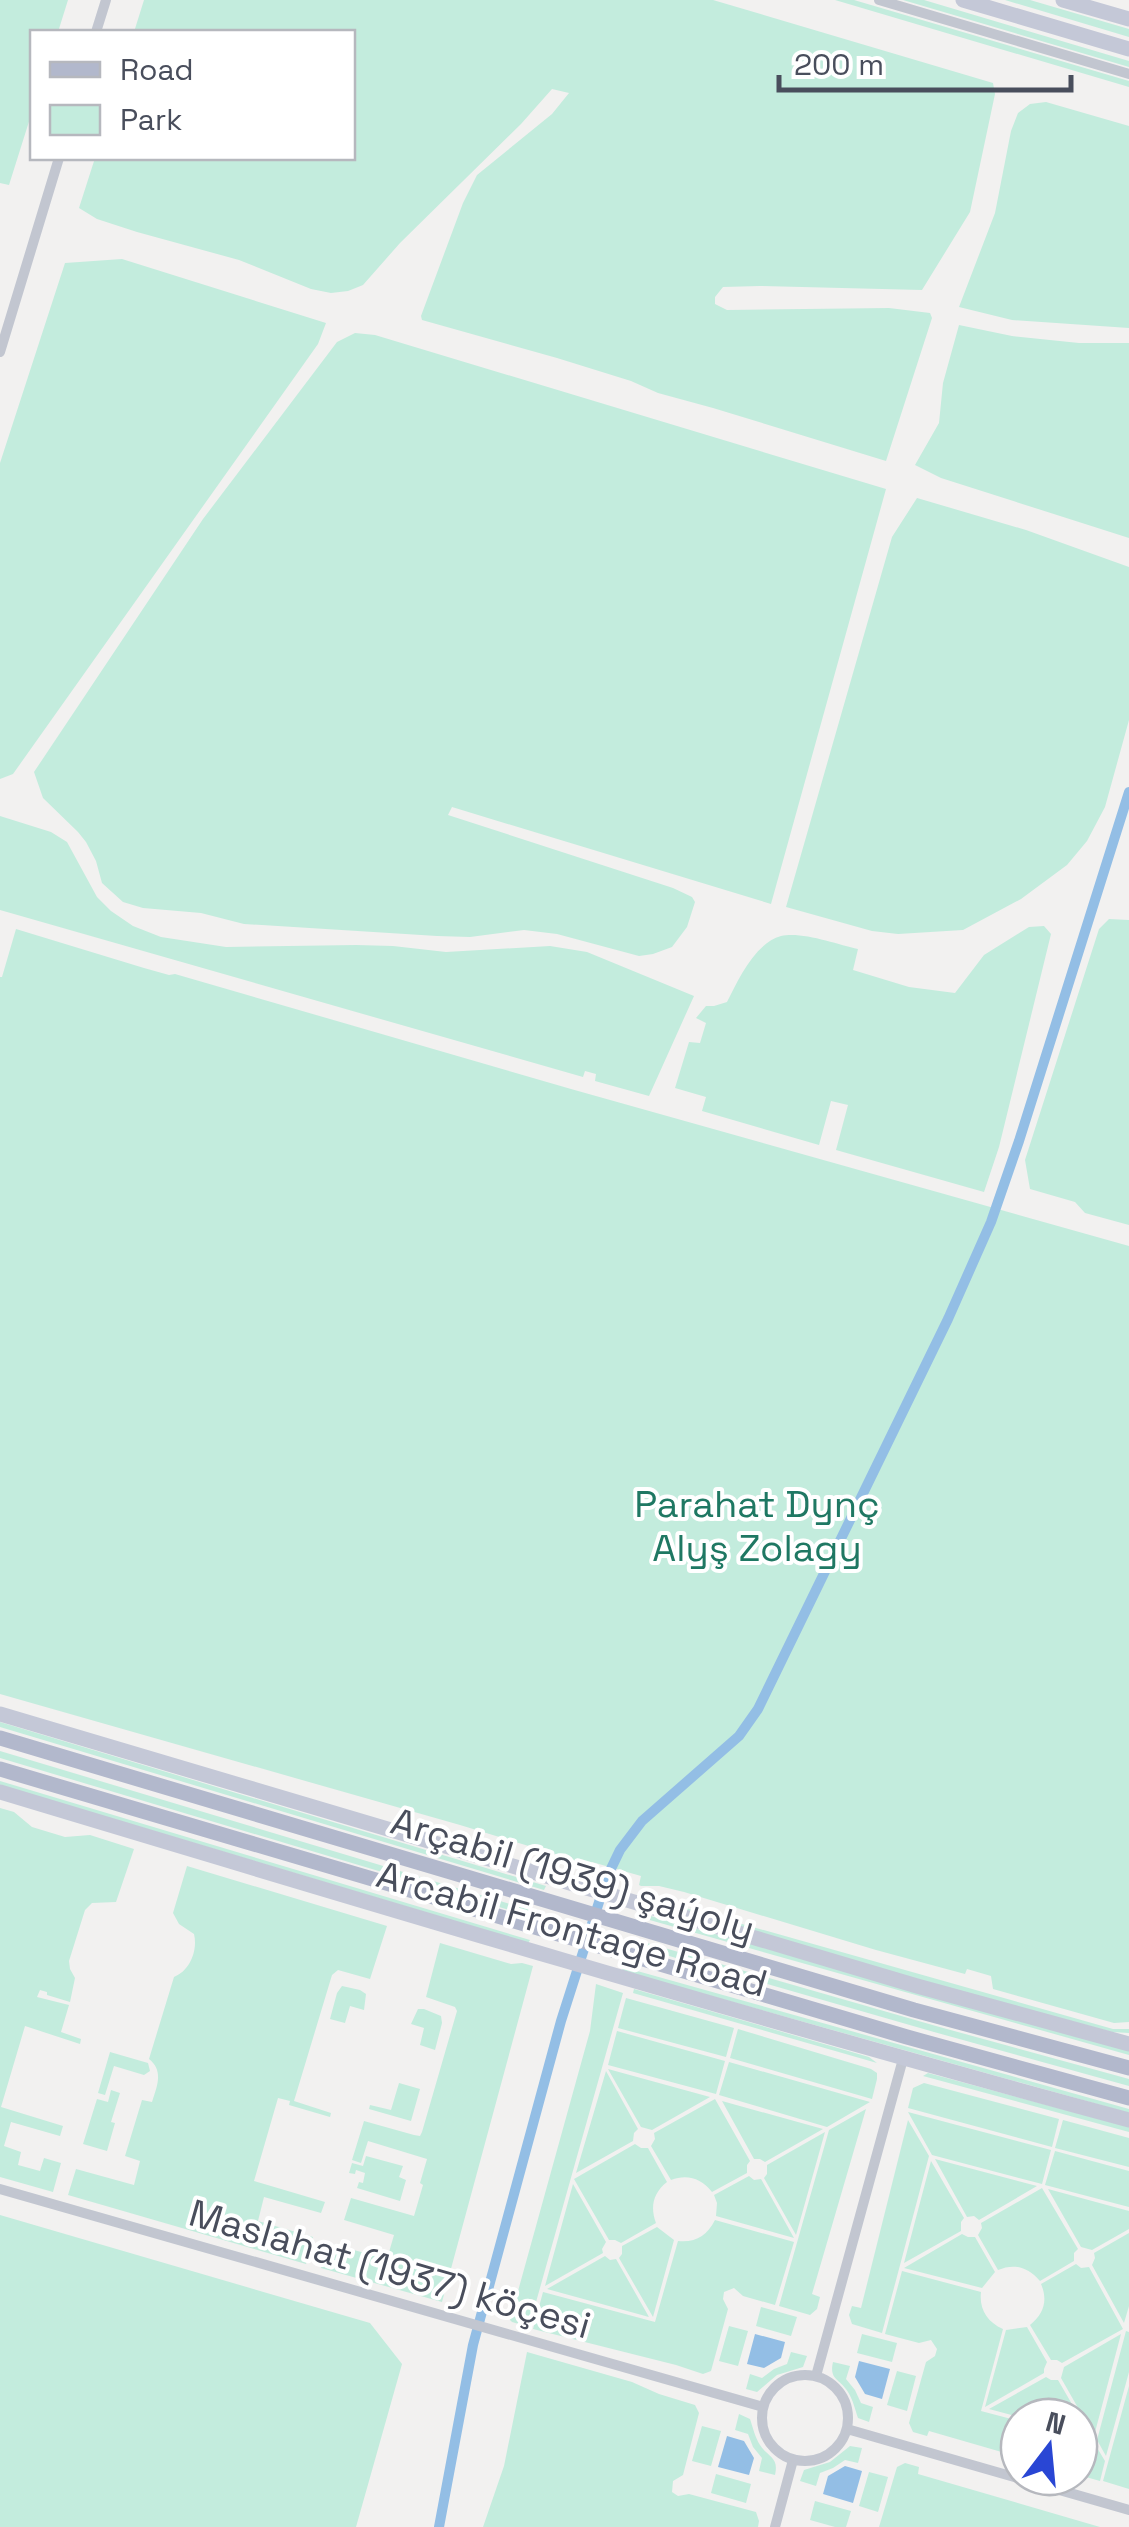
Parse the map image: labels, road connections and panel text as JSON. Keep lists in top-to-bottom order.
{
  "streets": {
    "main road": ["Arçabil (1939) şaýoly"],
    "street": ["Arcabil Frontage Road", "Maslahat (1937) köçesi"]
  },
  "parks": ["Parahat Dynç Alyş Zolagy"],
  "legend": ["Road", "Park"],
  "scale_bar": "200 m",
  "north": "top"
}
